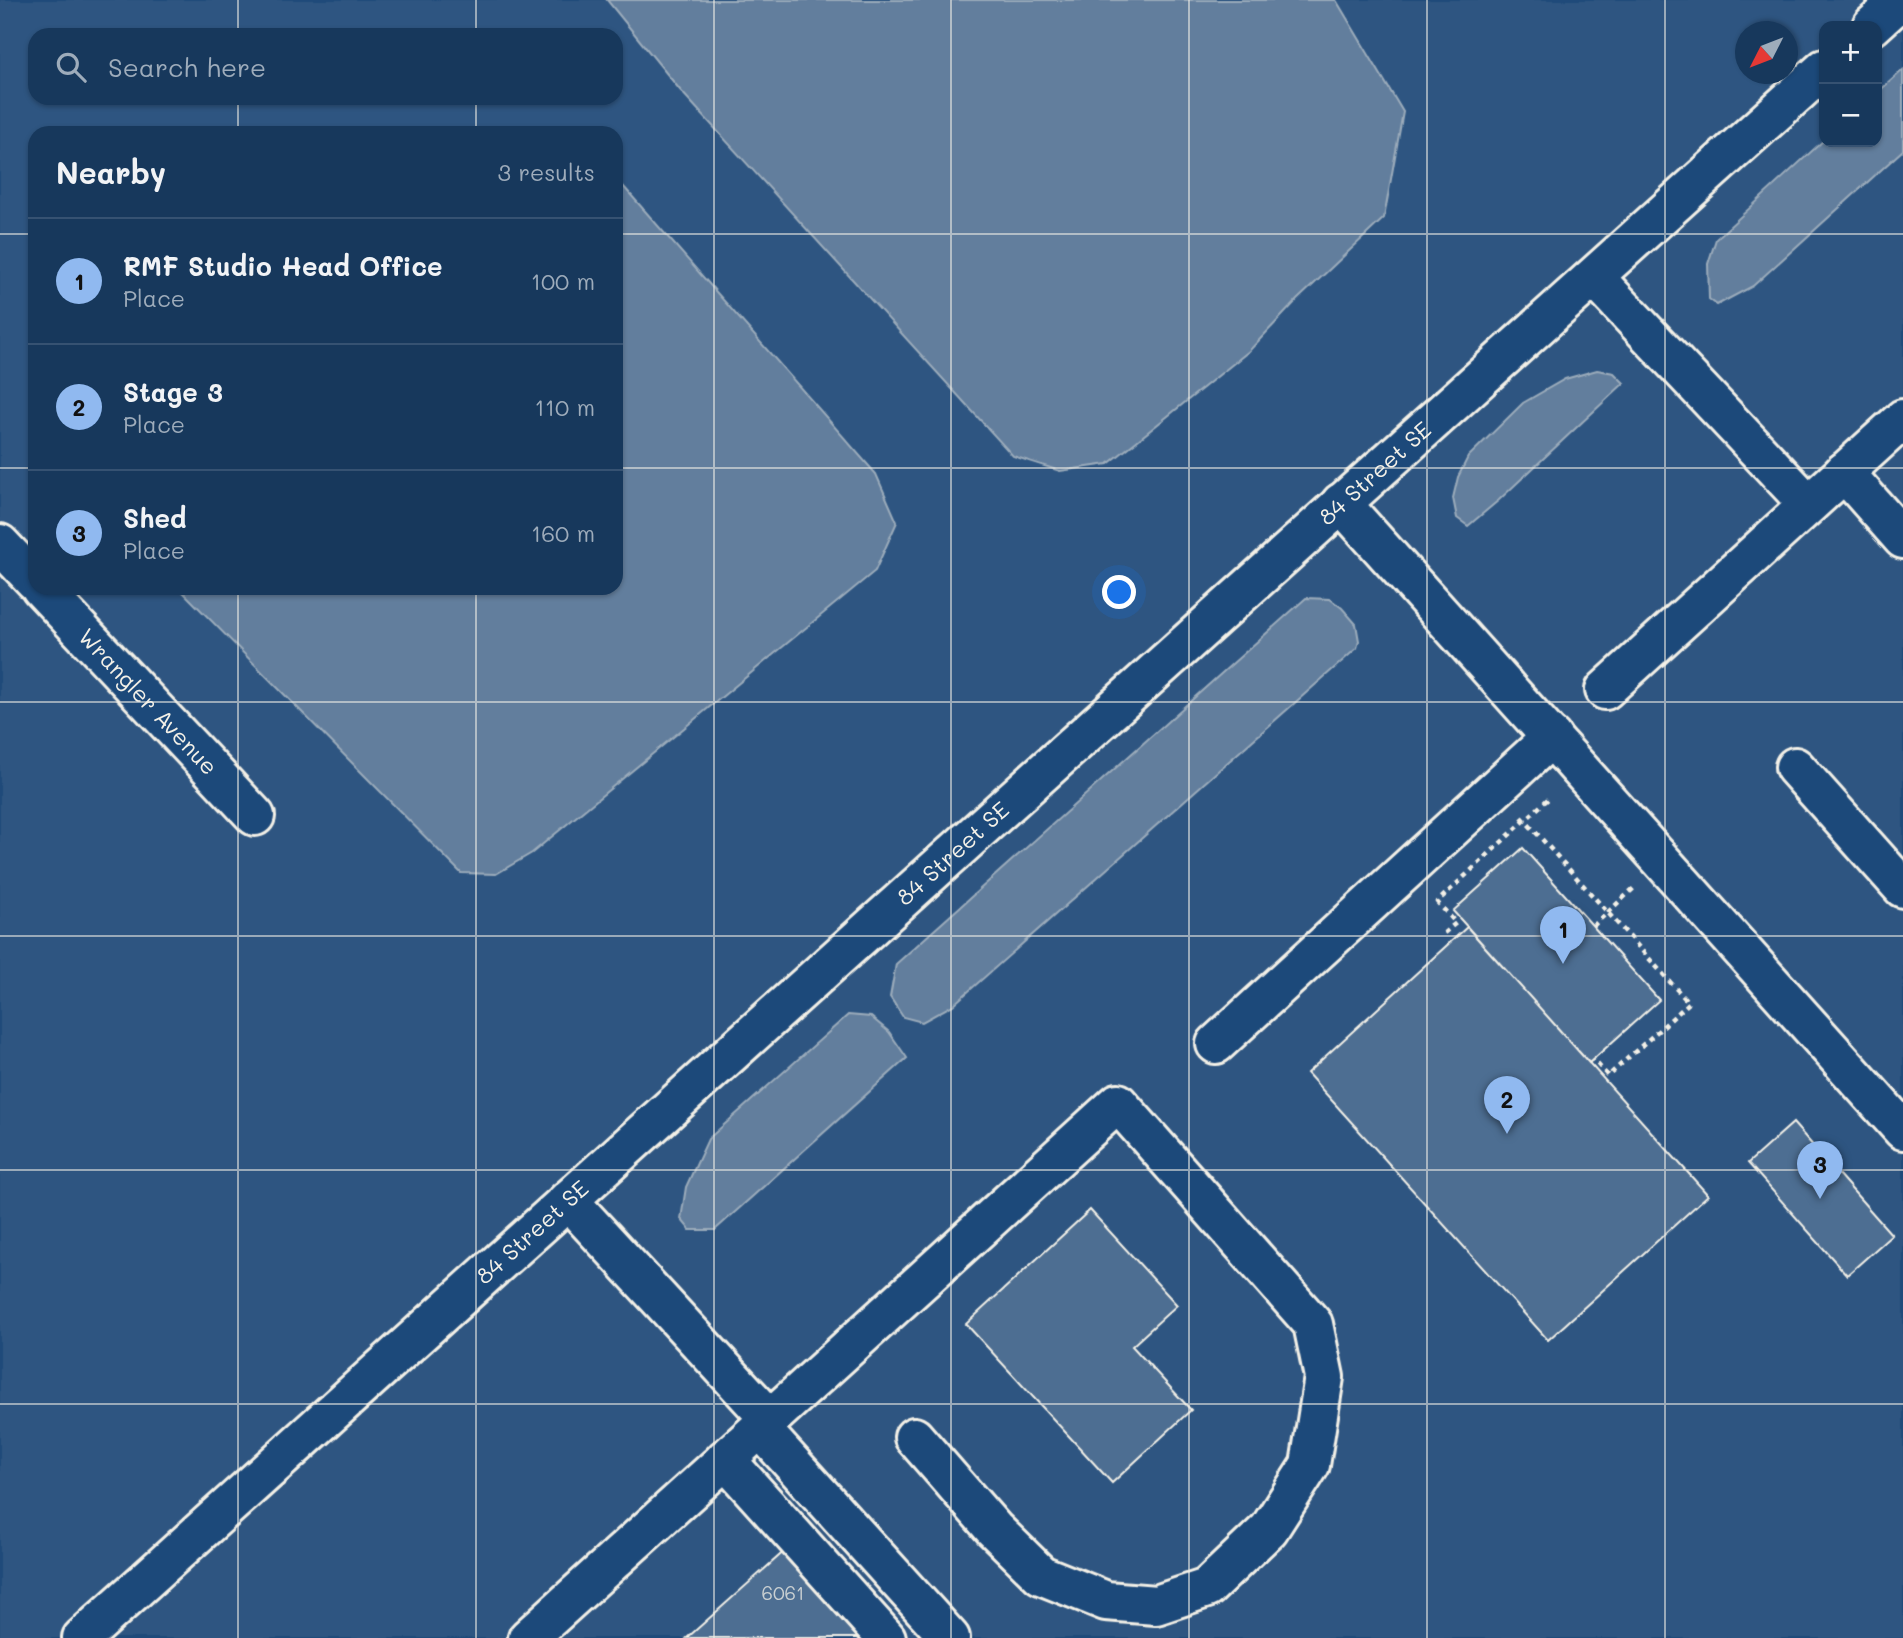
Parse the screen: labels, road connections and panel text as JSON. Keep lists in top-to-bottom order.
{
  "streets": {
    "street": ["84 Street SE", "Wrangler Avenue"]
  },
  "house_numbers": ["6061"],
  "north": "bottom left",
  "page": {
    "map_buttons": ["+", "−"],
    "search": "Search here",
    "heading": ["Nearby", "3 results"],
    "list": [
      {
        "mark": "1",
        "name": "RMF Studio Head Office",
        "note": "Place",
        "value": "100 m"
      },
      {
        "mark": "2",
        "name": "Stage 3",
        "note": "Place",
        "value": "110 m"
      },
      {
        "mark": "3",
        "name": "Shed",
        "note": "Place",
        "value": "160 m"
      }
    ],
    "pins": ["1", "2", "3"]
  }
}
